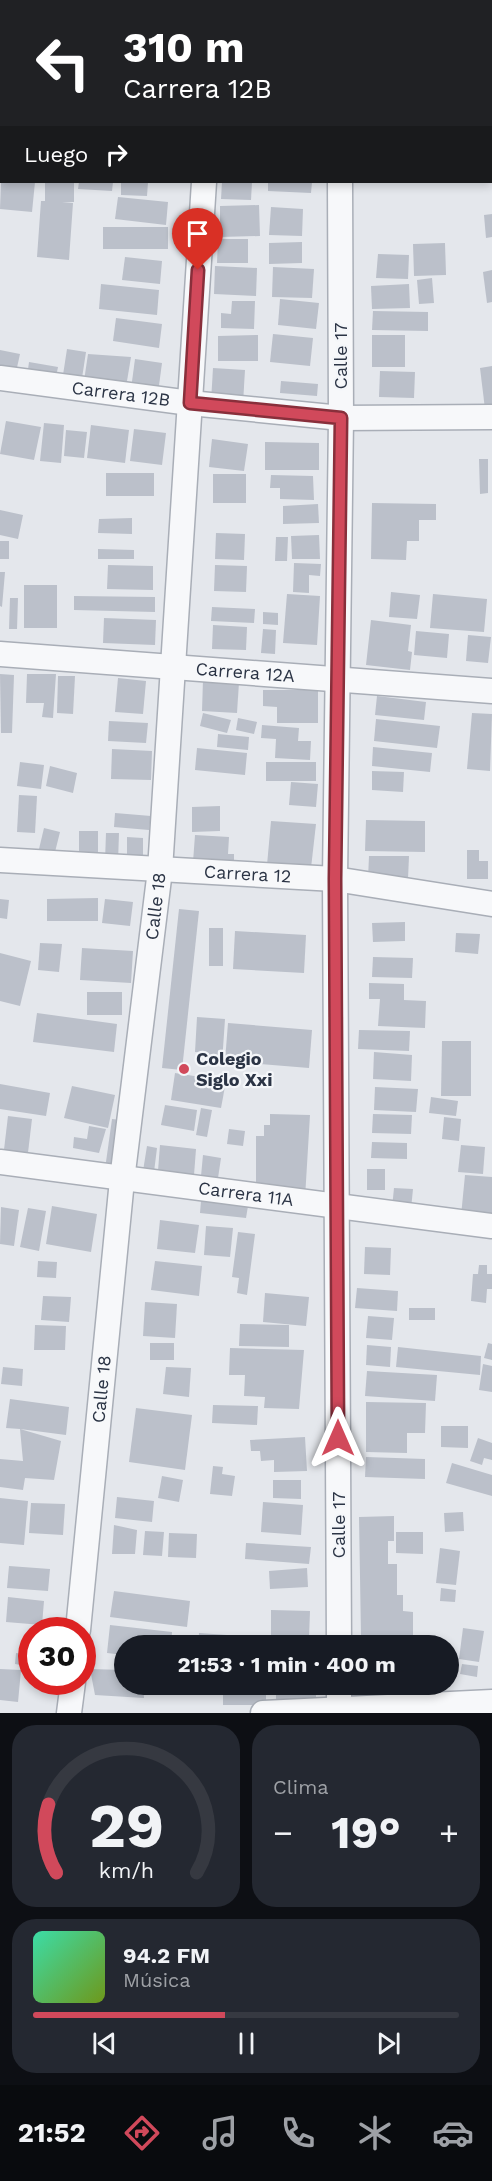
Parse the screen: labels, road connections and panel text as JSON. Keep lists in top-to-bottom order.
{
  "streets": {
    "street": [
      "Calle 17",
      "Carrera 12B",
      "Carrera 12A",
      "Carrera 12",
      "Calle 18",
      "Carrera 11A"
    ]
  },
  "crossings": [
    ["Calle 17", "Carrera 12B"],
    ["Calle 17", "Carrera 12A"],
    ["Calle 17", "Carrera 12"],
    ["Calle 17", "Carrera 11A"],
    ["Carrera 12B", "Calle 18"],
    ["Carrera 12A", "Calle 18"],
    ["Carrera 12", "Calle 18"],
    ["Calle 18", "Carrera 11A"]
  ],
  "places": ["Colegio Siglo Xxi"],
  "page": {
    "turn": ["310 m", "Carrera 12B"],
    "then": "Luego",
    "limit": "30",
    "trip": "21:53 · 1 min · 400 m",
    "tile": "Clima",
    "heat": ["−", "19°", "+"],
    "song": ["94.2 FM", "Música"],
    "tabs": "21:52",
    "gauge": ["29", "km/h"]
  }
}
